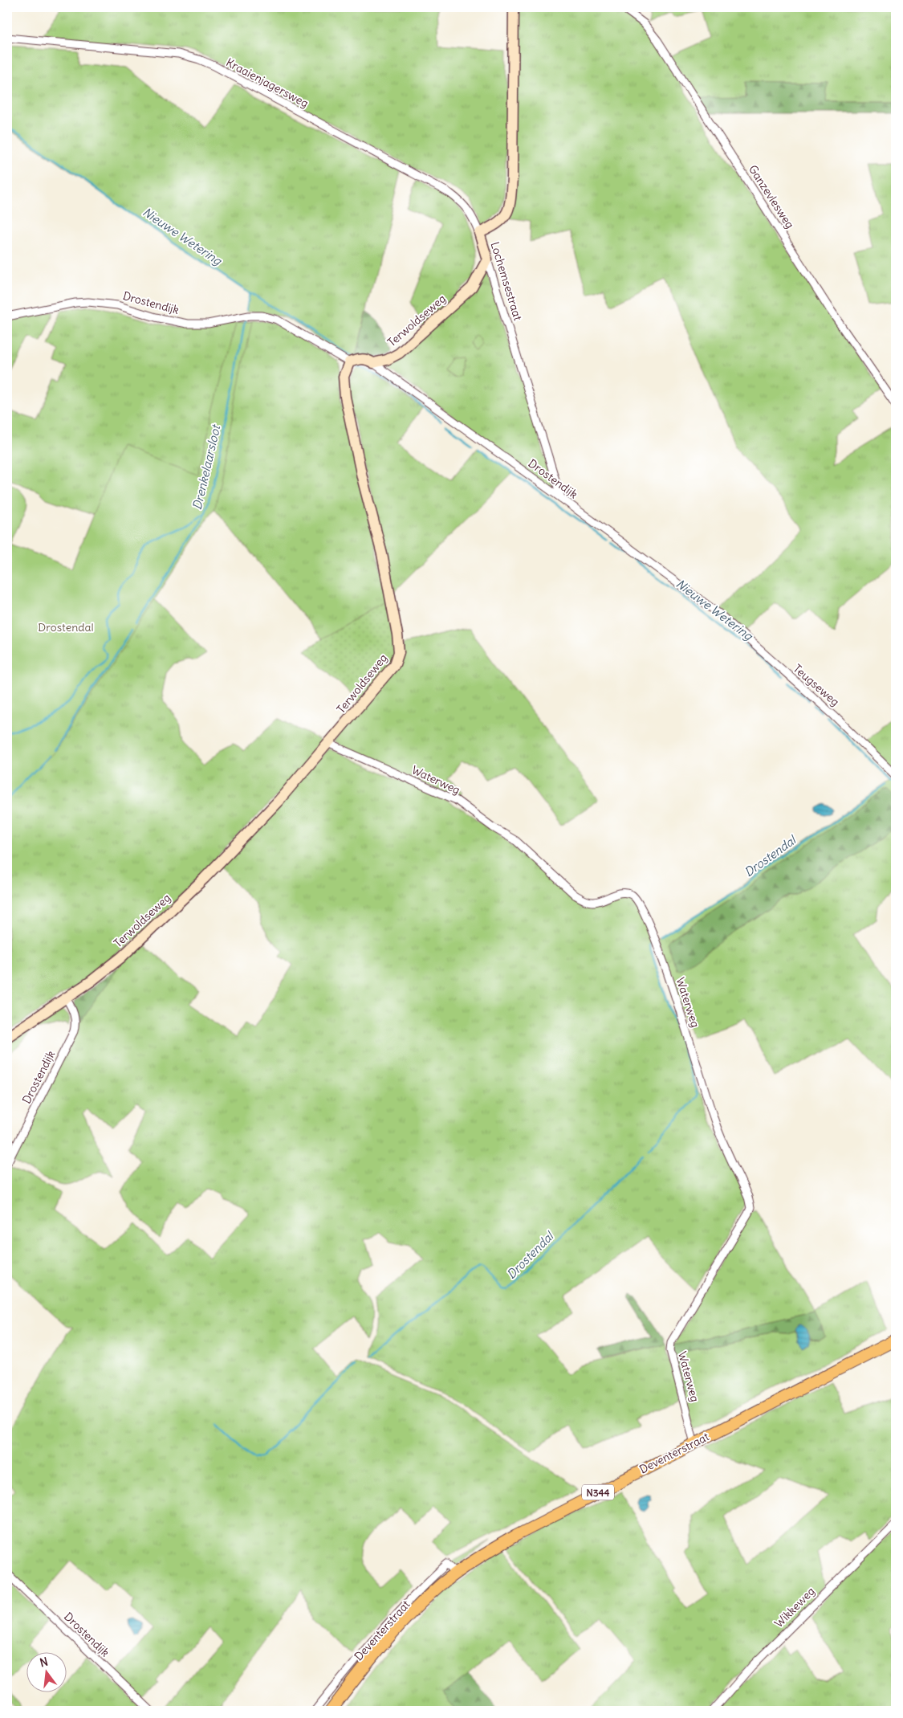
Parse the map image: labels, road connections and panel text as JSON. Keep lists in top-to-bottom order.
{
  "streets": {
    "main road": ["Deventerstraat", "N344"],
    "street": [
      "Kraaienjagersweg",
      "Ganzevlesweg",
      "Lochemsestraat",
      "Drostendijk",
      "Terwoldseweg",
      "Teugseweg",
      "Waterweg",
      "Wikkeweg"
    ]
  },
  "crossings": [
    ["Kraaienjagersweg", "Lochemsestraat"],
    ["Lochemsestraat", "Drostendijk"],
    ["Lochemsestraat", "Terwoldseweg"],
    ["Drostendijk", "Terwoldseweg"],
    ["Drostendijk", "Teugseweg"],
    ["Terwoldseweg", "Waterweg"],
    ["Waterweg", "Deventerstraat"]
  ],
  "water": ["Nieuwe Wetering", "Drenkelaarsloot", "Drostendal"],
  "parks": ["Drostendal"],
  "north": "top"
}
